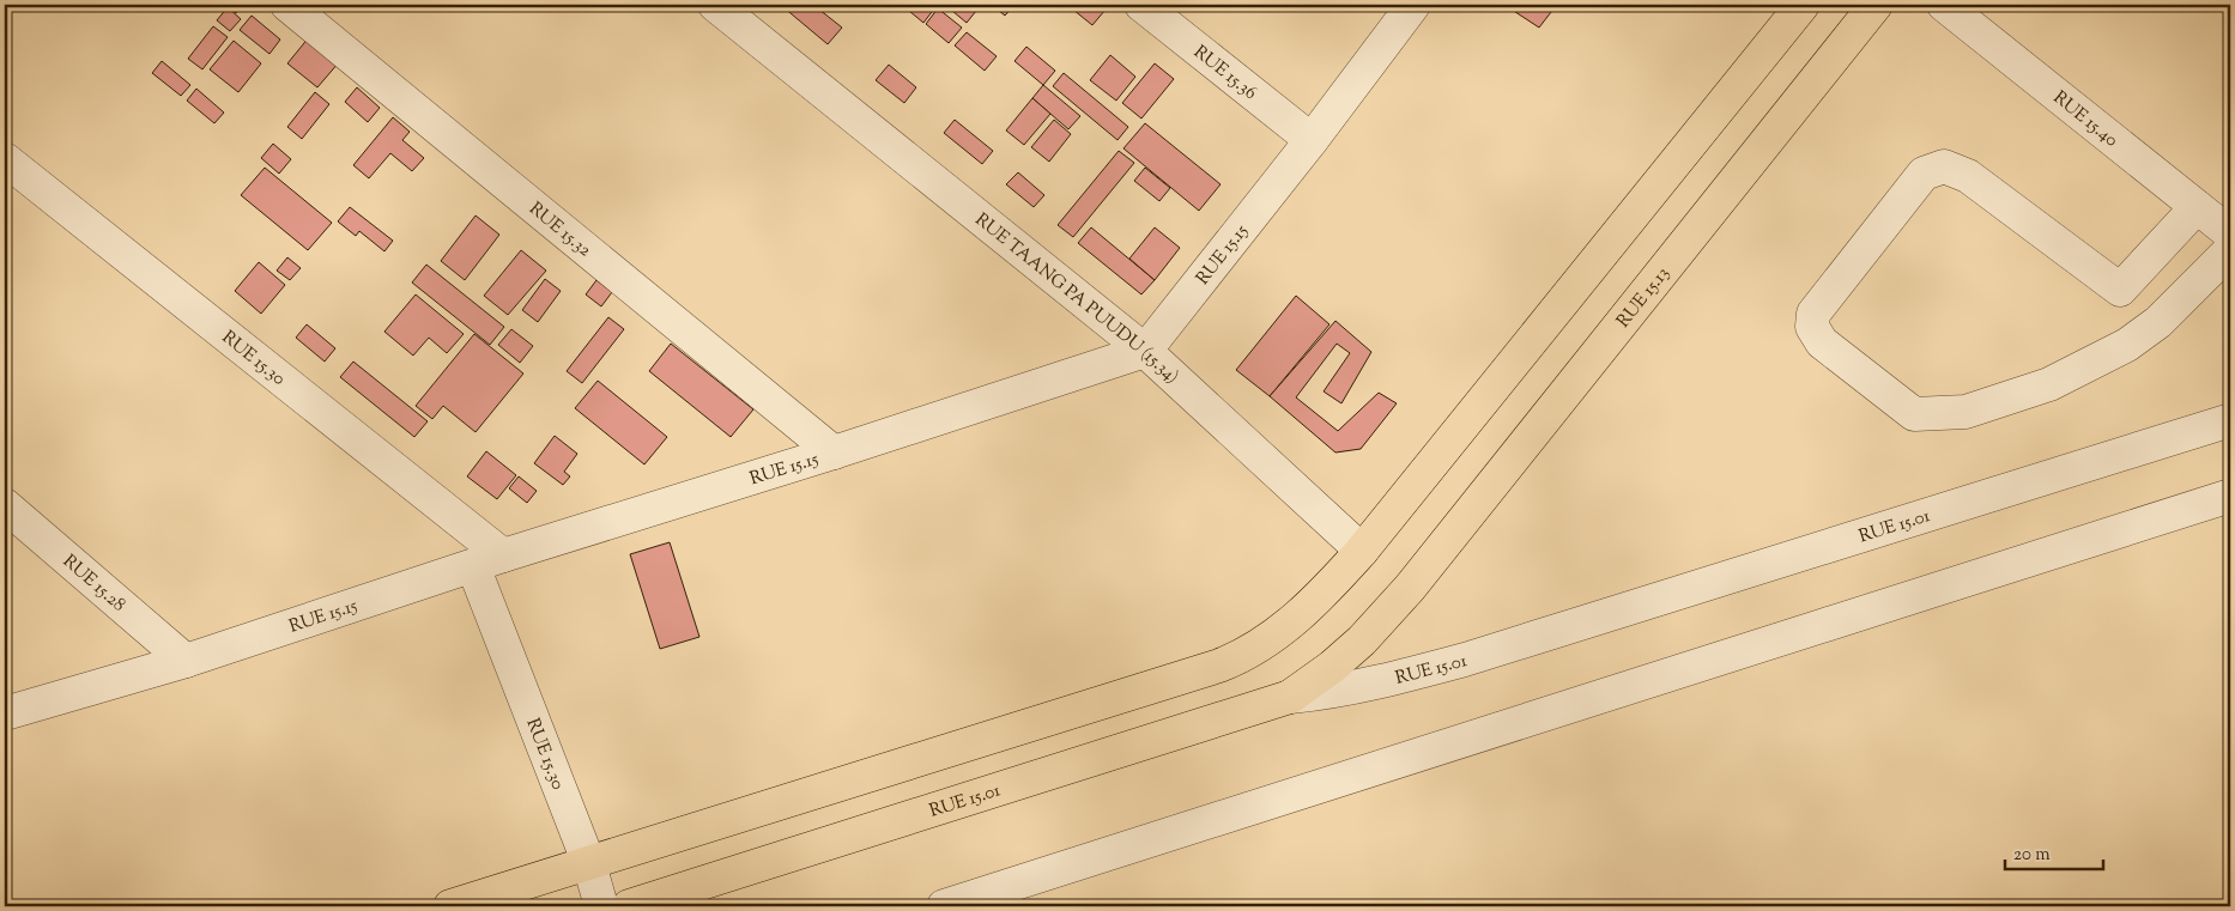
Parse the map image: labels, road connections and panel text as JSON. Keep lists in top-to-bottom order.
{
  "streets": {
    "main road": ["RUE 15.13", "RUE 15.01"],
    "street": [
      "RUE 15.36",
      "RUE 15.40",
      "RUE 15.32",
      "RUE 15.15",
      "RUE TAANG PA PUUDU (15.34)",
      "RUE 15.30",
      "RUE 15.28"
    ]
  },
  "crossings": [
    ["RUE 15.36", "RUE 15.15"],
    ["RUE 15.32", "RUE 15.15"],
    ["RUE 15.15", "RUE TAANG PA PUUDU (15.34)"],
    ["RUE 15.15", "RUE 15.30"],
    ["RUE 15.15", "RUE 15.28"],
    ["RUE 15.13", "RUE 15.01"]
  ],
  "scale_bar": "20 m"
}
